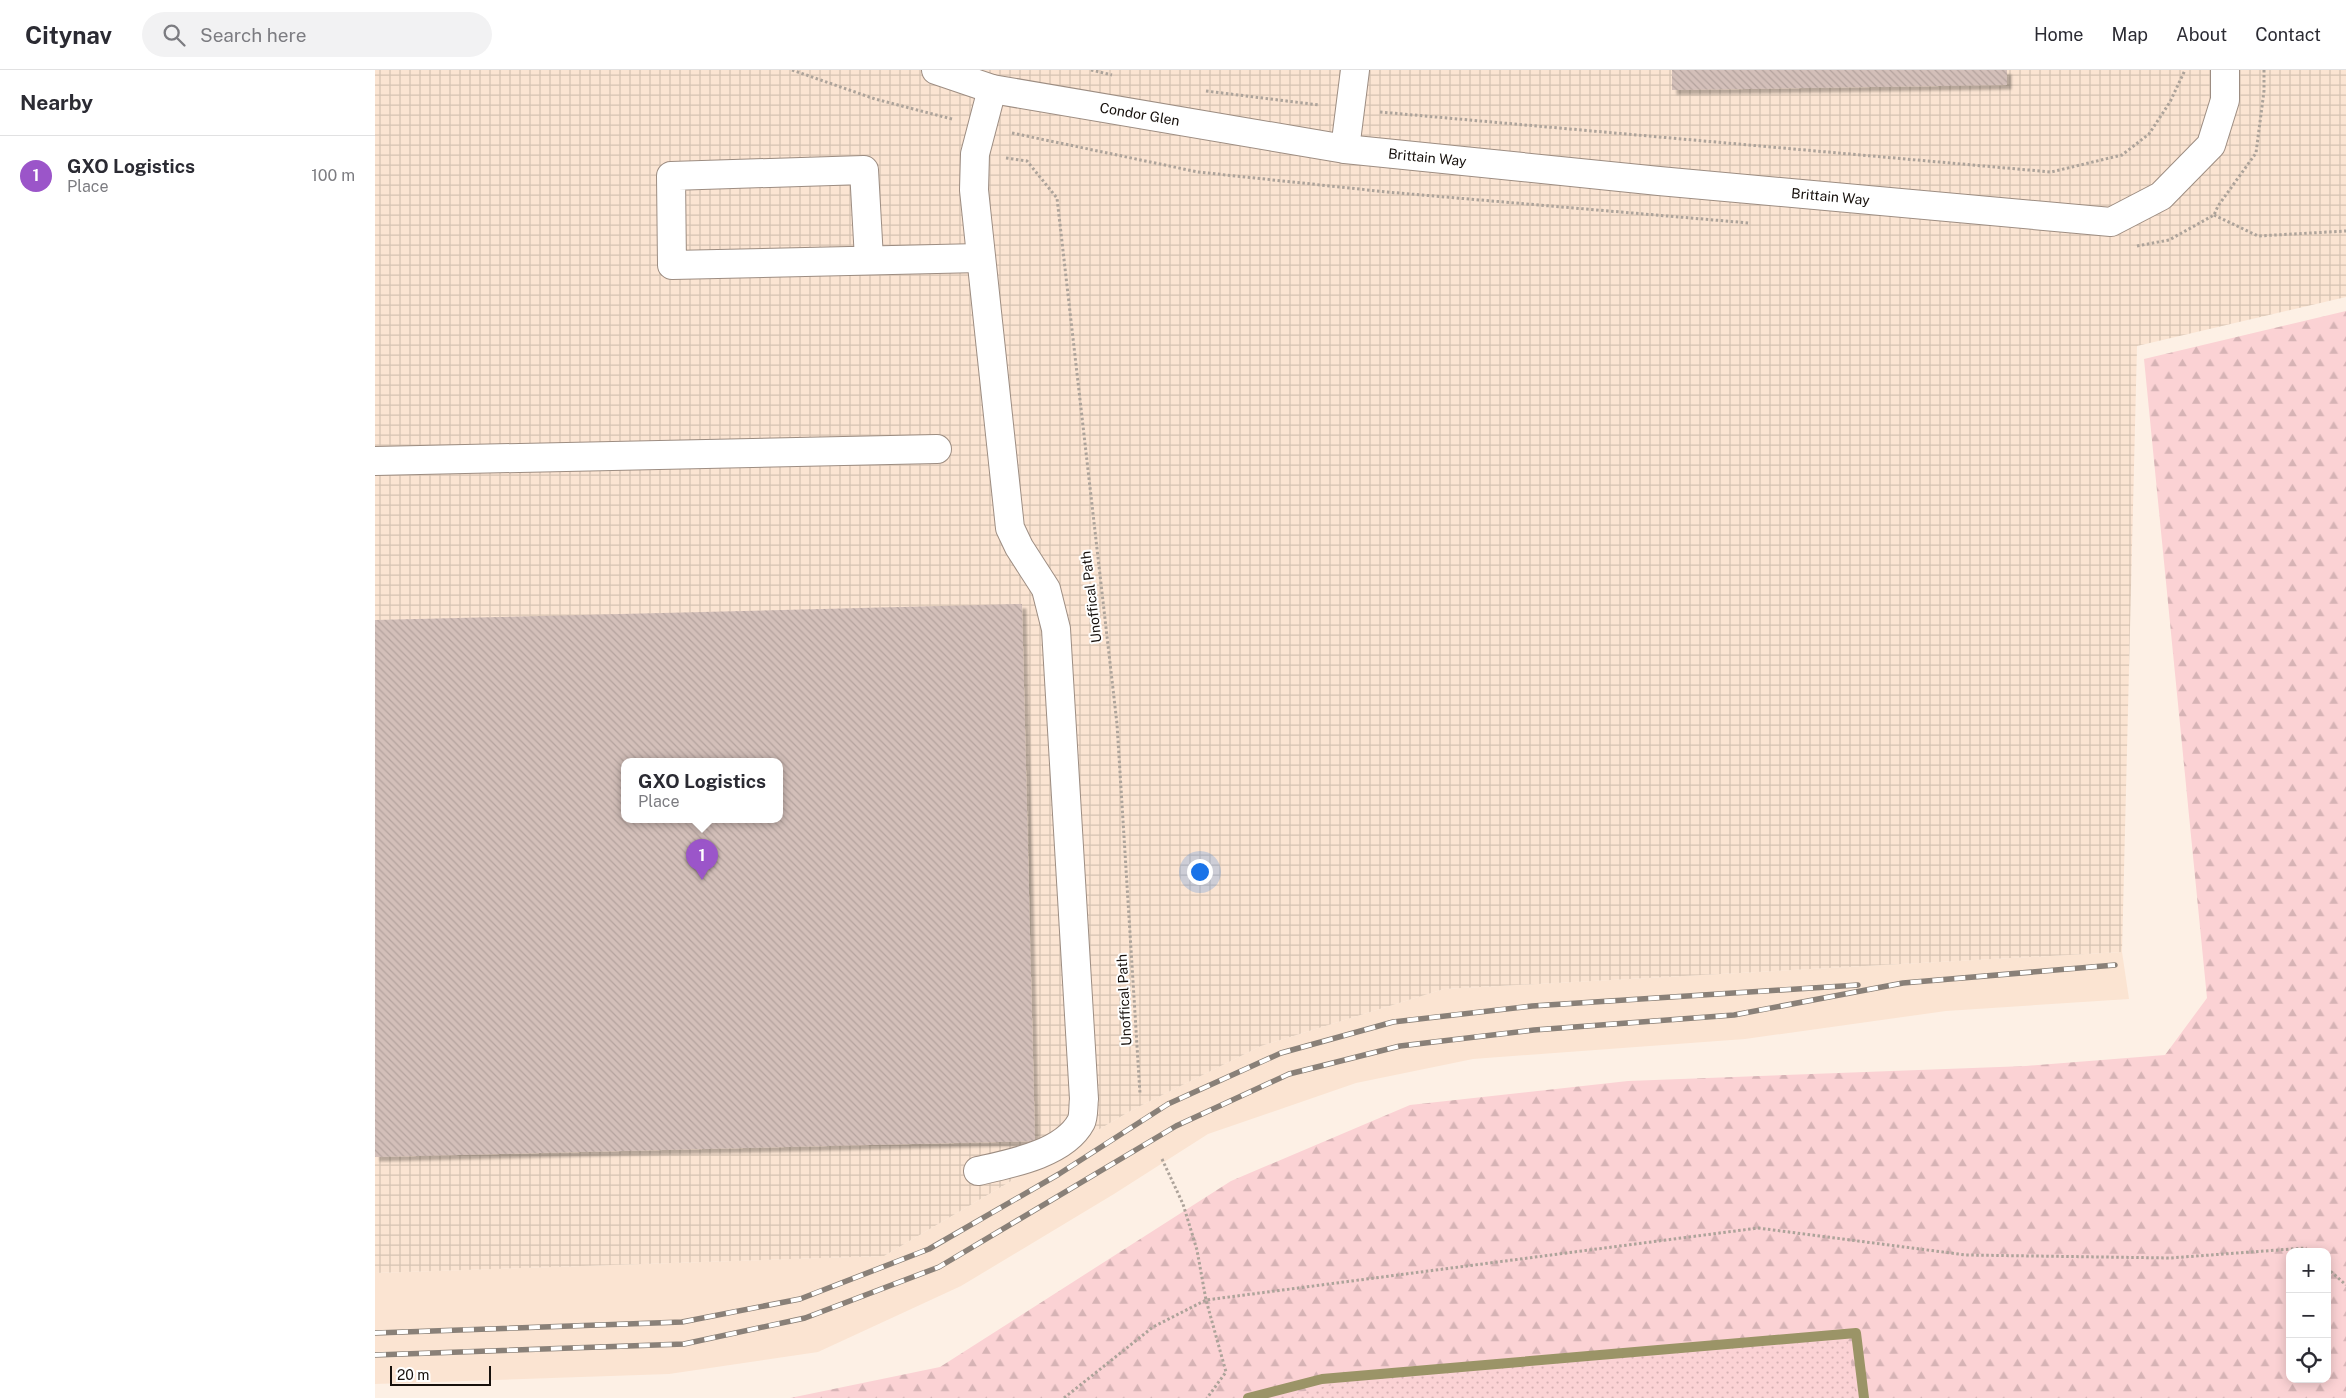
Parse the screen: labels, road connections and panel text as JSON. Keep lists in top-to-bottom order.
{
  "streets": {
    "street": ["Condor Glen", "Brittain Way"],
    "path": ["Unoffical Path"]
  },
  "crossings": [
    ["Condor Glen", "Brittain Way"]
  ],
  "scale_bar": "20 m",
  "page": {
    "header": "Citynav",
    "search": "Search here",
    "nav": [
      "Home",
      "Map",
      "About",
      "Contact"
    ],
    "heading": "Nearby",
    "list": [
      {
        "mark": "1",
        "name": "GXO Logistics",
        "note": "Place",
        "value": "100 m"
      }
    ],
    "popup": ["GXO Logistics", "Place"],
    "pins": "1",
    "map_buttons": ["+", "−"],
    "scale": "20 m"
  }
}
